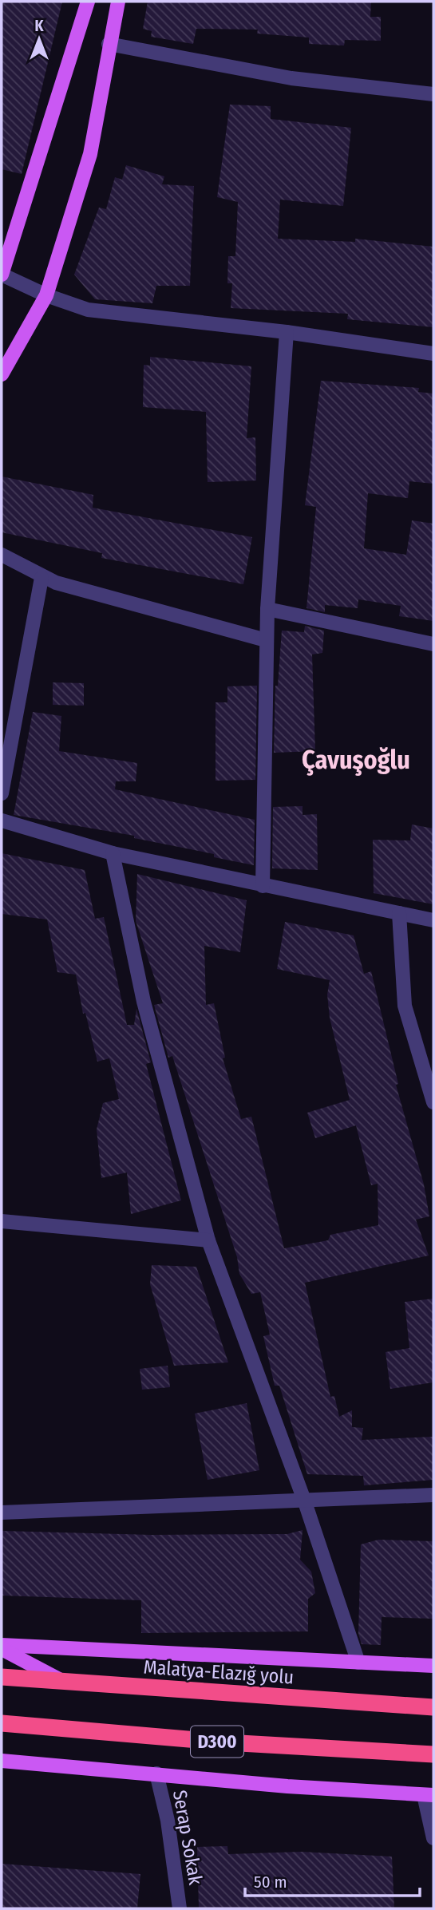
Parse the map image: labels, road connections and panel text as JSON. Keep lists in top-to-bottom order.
{
  "streets": {
    "highway": ["Malatya-Elazığ yolu", "D300"],
    "street": ["Serap Sokak"]
  },
  "districts": ["Çavuşoğlu"],
  "scale_bar": "50 m",
  "north": "top"
}
